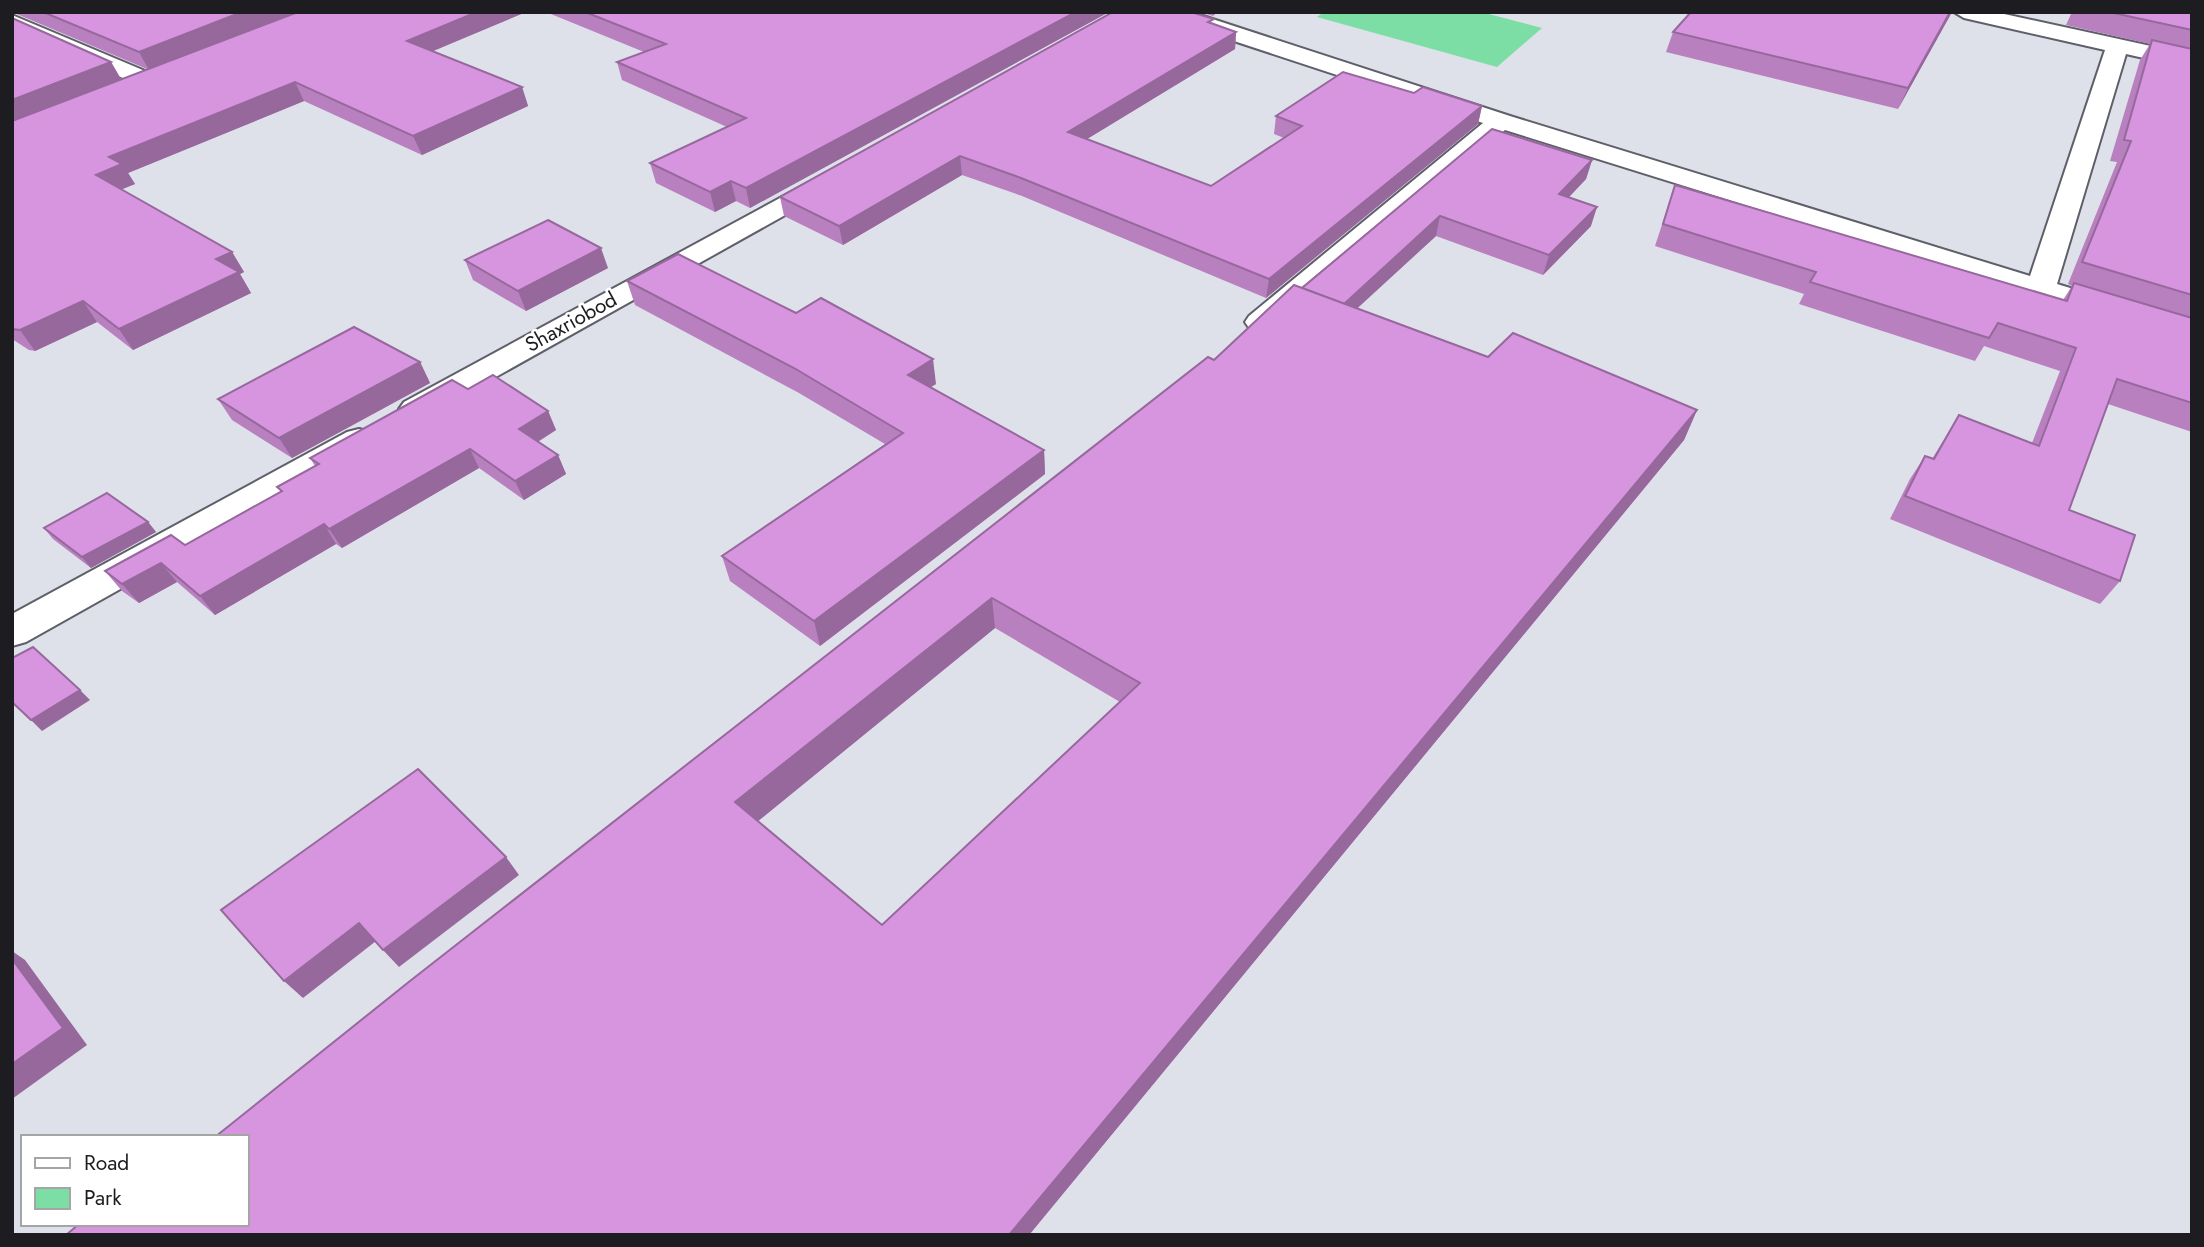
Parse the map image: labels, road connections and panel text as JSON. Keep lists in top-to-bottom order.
{
  "streets": {
    "street": ["Shaxriobod"]
  },
  "legend": ["Road", "Park"]
}
